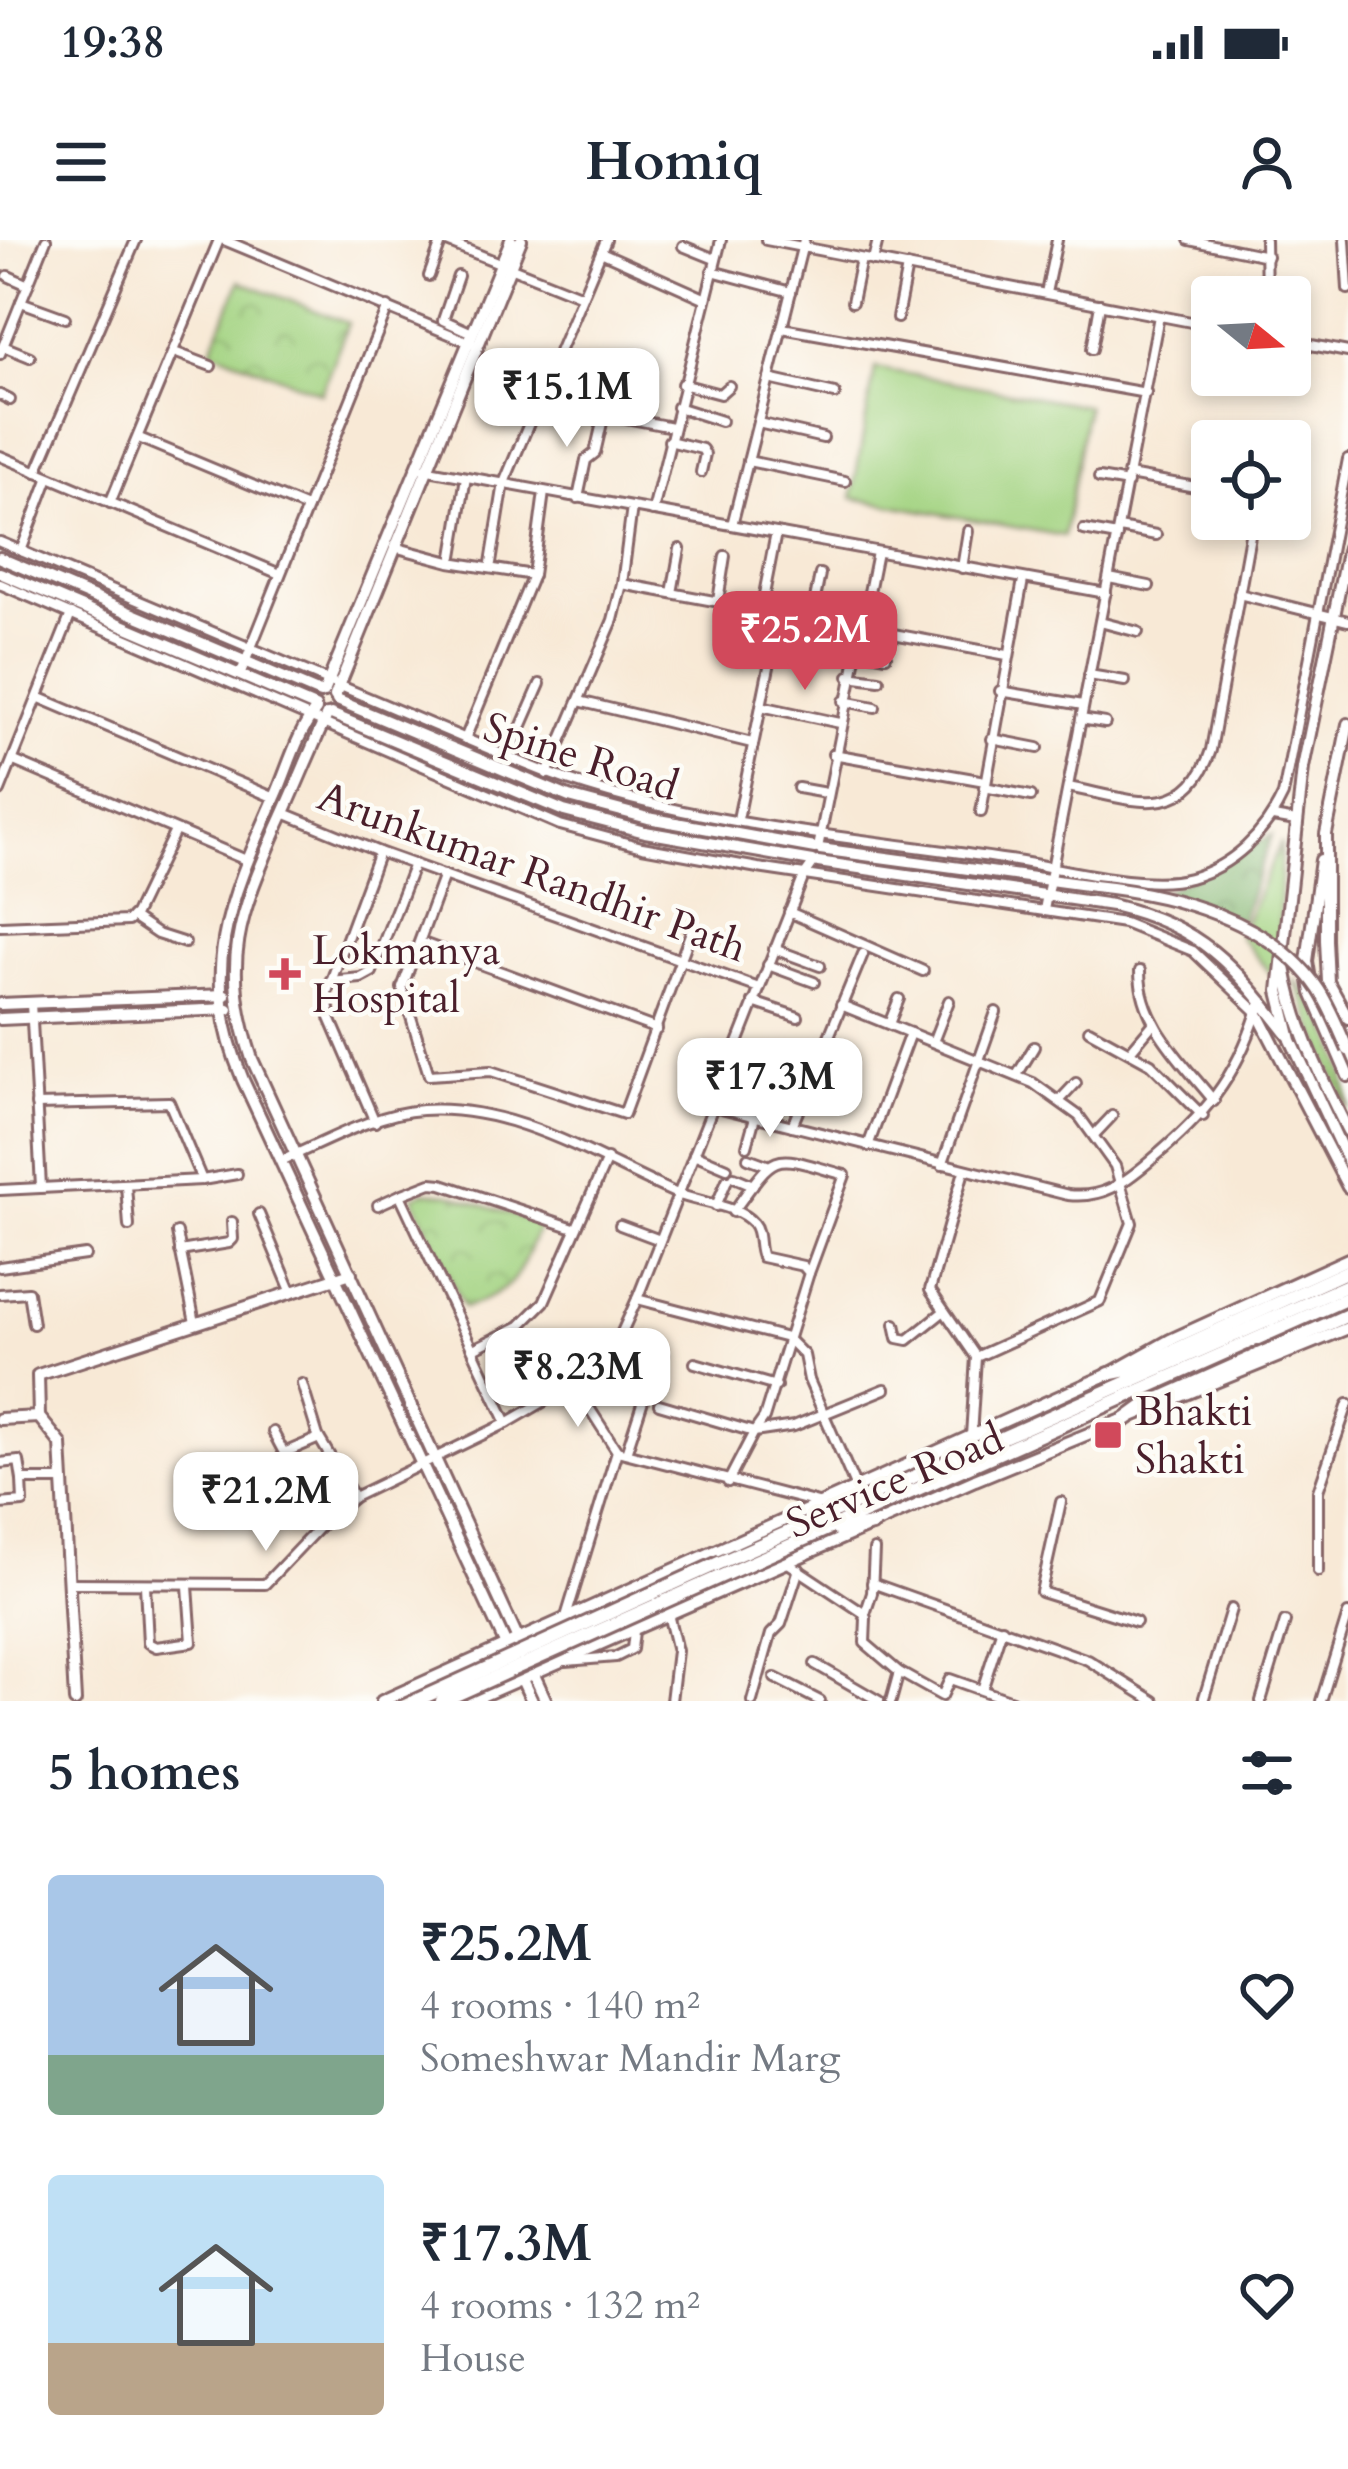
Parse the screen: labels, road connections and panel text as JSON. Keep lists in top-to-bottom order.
{
  "streets": {
    "main road": ["Spine Road", "Service Road"],
    "street": ["Arunkumar Randhir Path"]
  },
  "places": {
    "health": ["Lokmanya Hospital"],
    "transit": ["Bhakti Shakti"]
  },
  "north": "right",
  "page": {
    "status": "19:38",
    "header": "Homiq",
    "price": [
      "₹15.1M",
      "₹25.2M",
      "₹17.3M",
      "₹8.23M",
      "₹21.2M"
    ],
    "heading": "5 homes",
    "list": [
      {
        "name": "₹25.2M",
        "note": "4 rooms · 140 m² · Someshwar Mandir Marg"
      },
      {
        "name": "₹17.3M",
        "note": "4 rooms · 132 m² · House"
      }
    ]
  }
}
